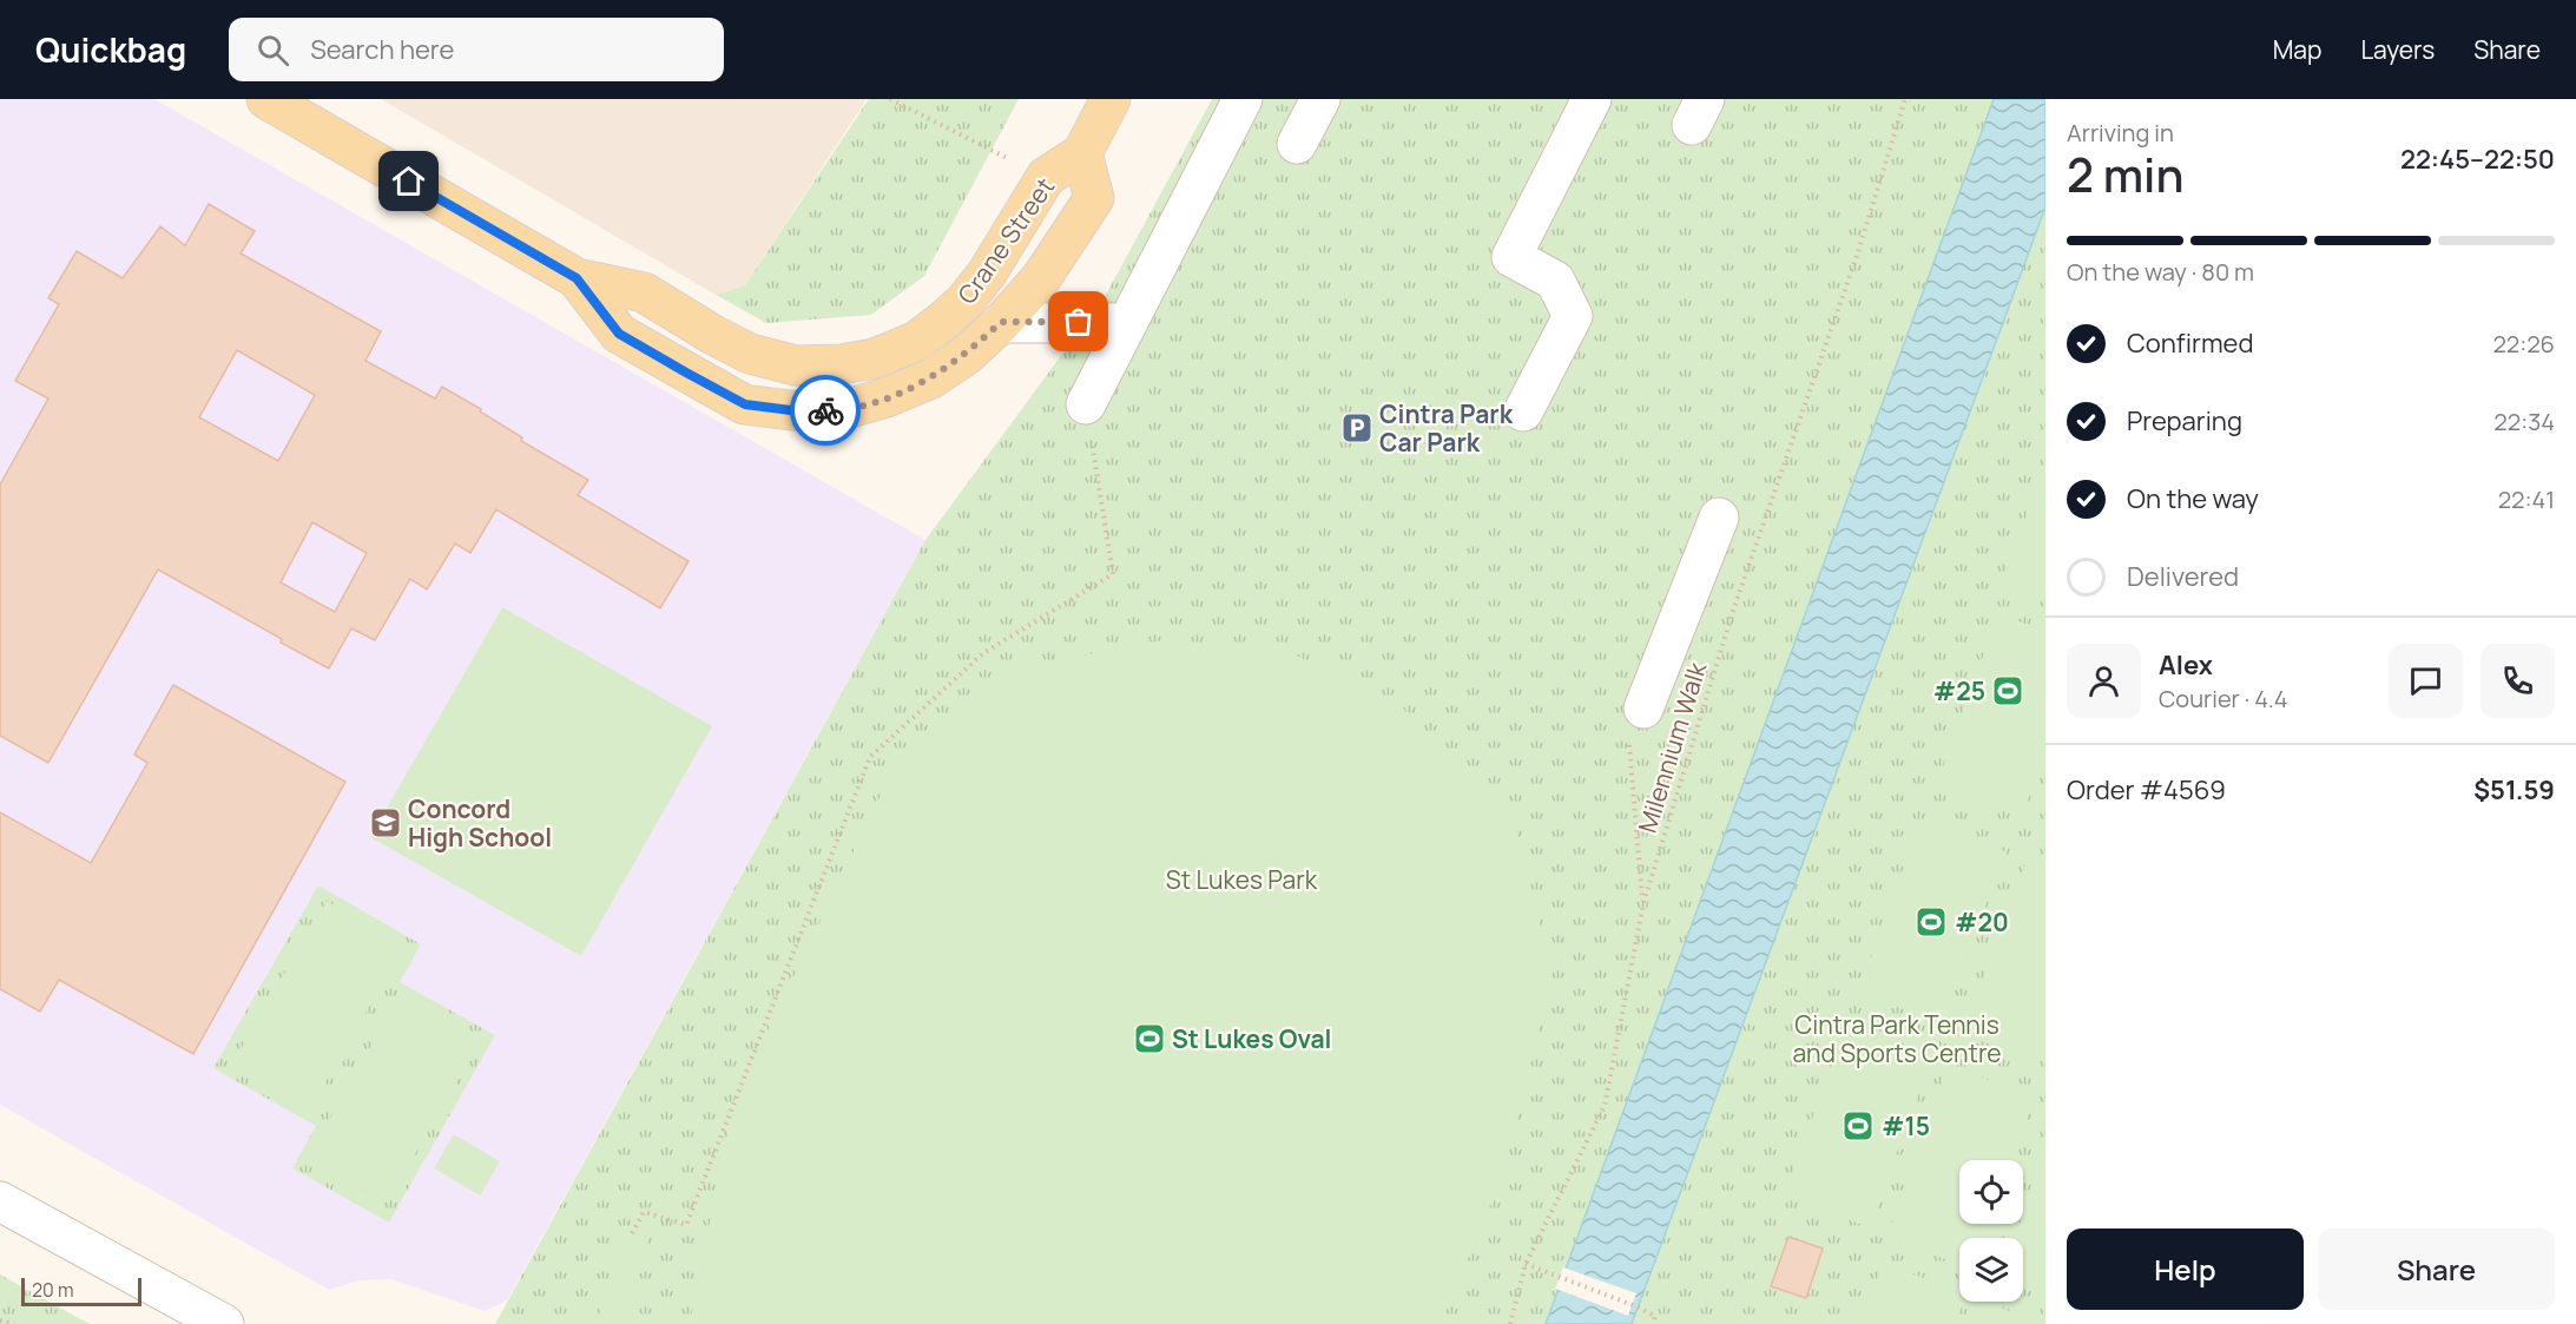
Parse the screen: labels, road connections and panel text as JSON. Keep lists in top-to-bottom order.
{
  "streets": {
    "main road": ["Crane Street"],
    "path": ["Milennium Walk"]
  },
  "parks": ["St Lukes Park", "Cintra Park Tennis and Sports Centre"],
  "places": {
    "parking": ["Cintra Park Car Park"],
    "sports": [
      "#25",
      "#20",
      "St Lukes Oval",
      "#15"
    ],
    "school or university": ["Concord High School"]
  },
  "scale_bar": "20 m",
  "page": {
    "header": "Quickbag",
    "search": "Search here",
    "nav": ["Map", "Layers", "Share"],
    "heading": ["2 min", "Arriving in", "22:45–22:50"],
    "panel": [
      "Alex",
      "Courier · 4.4",
      "Order #4569",
      "$51.59"
    ],
    "bar": "On the way · 80 m",
    "list": [
      ["Confirmed", "22:26"],
      ["Preparing", "22:34"],
      ["On the way", "22:41"],
      "Delivered"
    ],
    "buttons": ["Help", "Share"],
    "scale": "20 m"
  }
}
